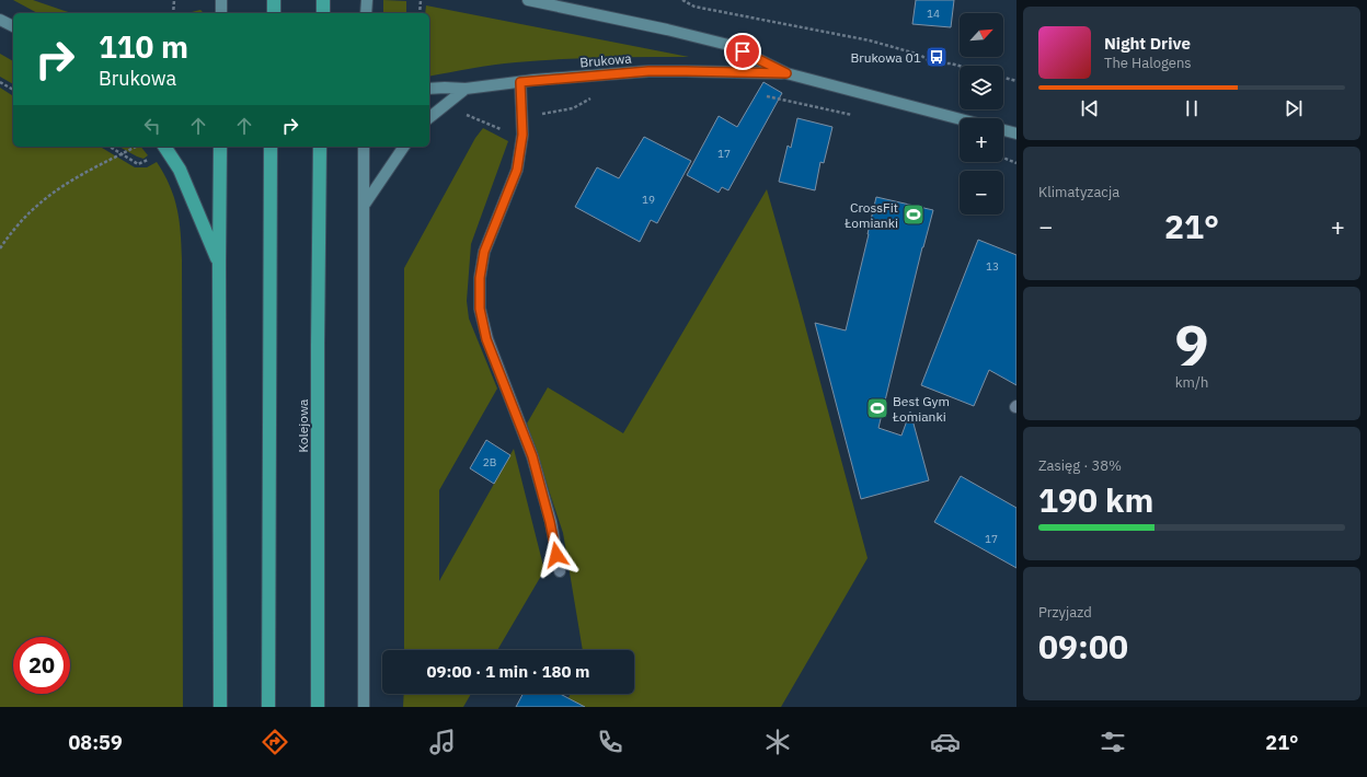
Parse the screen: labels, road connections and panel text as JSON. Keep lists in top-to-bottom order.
{
  "streets": {
    "highway": ["Kolejowa"],
    "street": ["Brukowa"]
  },
  "places": {
    "bus stop": ["Brukowa 01"],
    "sports": ["CrossFit Łomianki", "Best Gym Łomianki"]
  },
  "house_numbers": [
    "14",
    "17",
    "19",
    "13",
    "2B",
    "17"
  ],
  "north": "top right",
  "page": {
    "map_buttons": ["+", "−"],
    "turn": ["110 m", "Brukowa"],
    "song": ["Night Drive", "The Halogens"],
    "tile": [
      "Klimatyzacja",
      ["9", "km/h"],
      ["Zasięg · 38%", "190 km"],
      ["Przyjazd", "09:00"]
    ],
    "heat": ["−", "21°", "+"],
    "limit": "20",
    "trip": "09:00 · 1 min · 180 m",
    "tabs": ["08:59", "21°"]
  }
}
